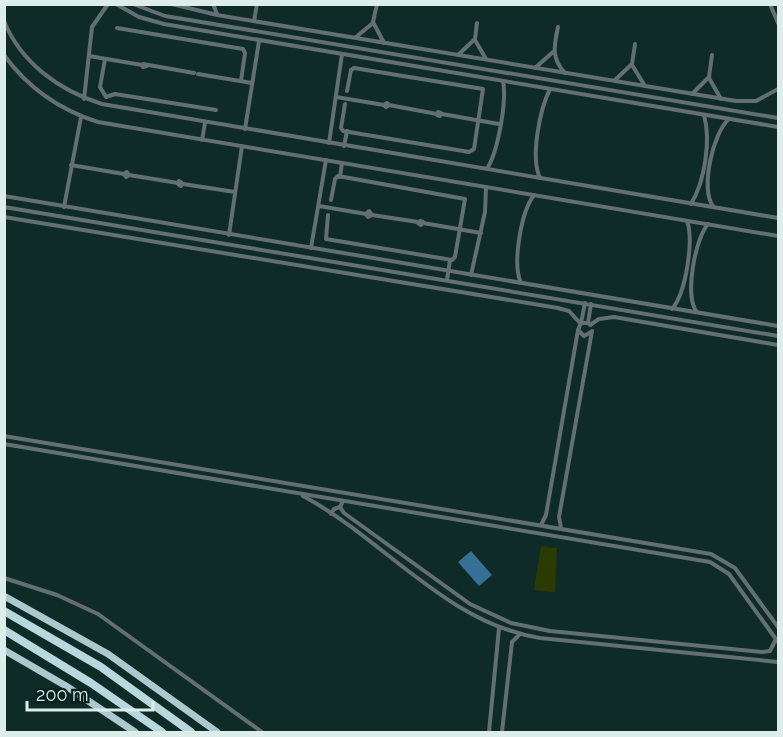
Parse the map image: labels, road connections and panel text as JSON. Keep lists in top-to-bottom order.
{
  "scale_bar": "200 m"
}
